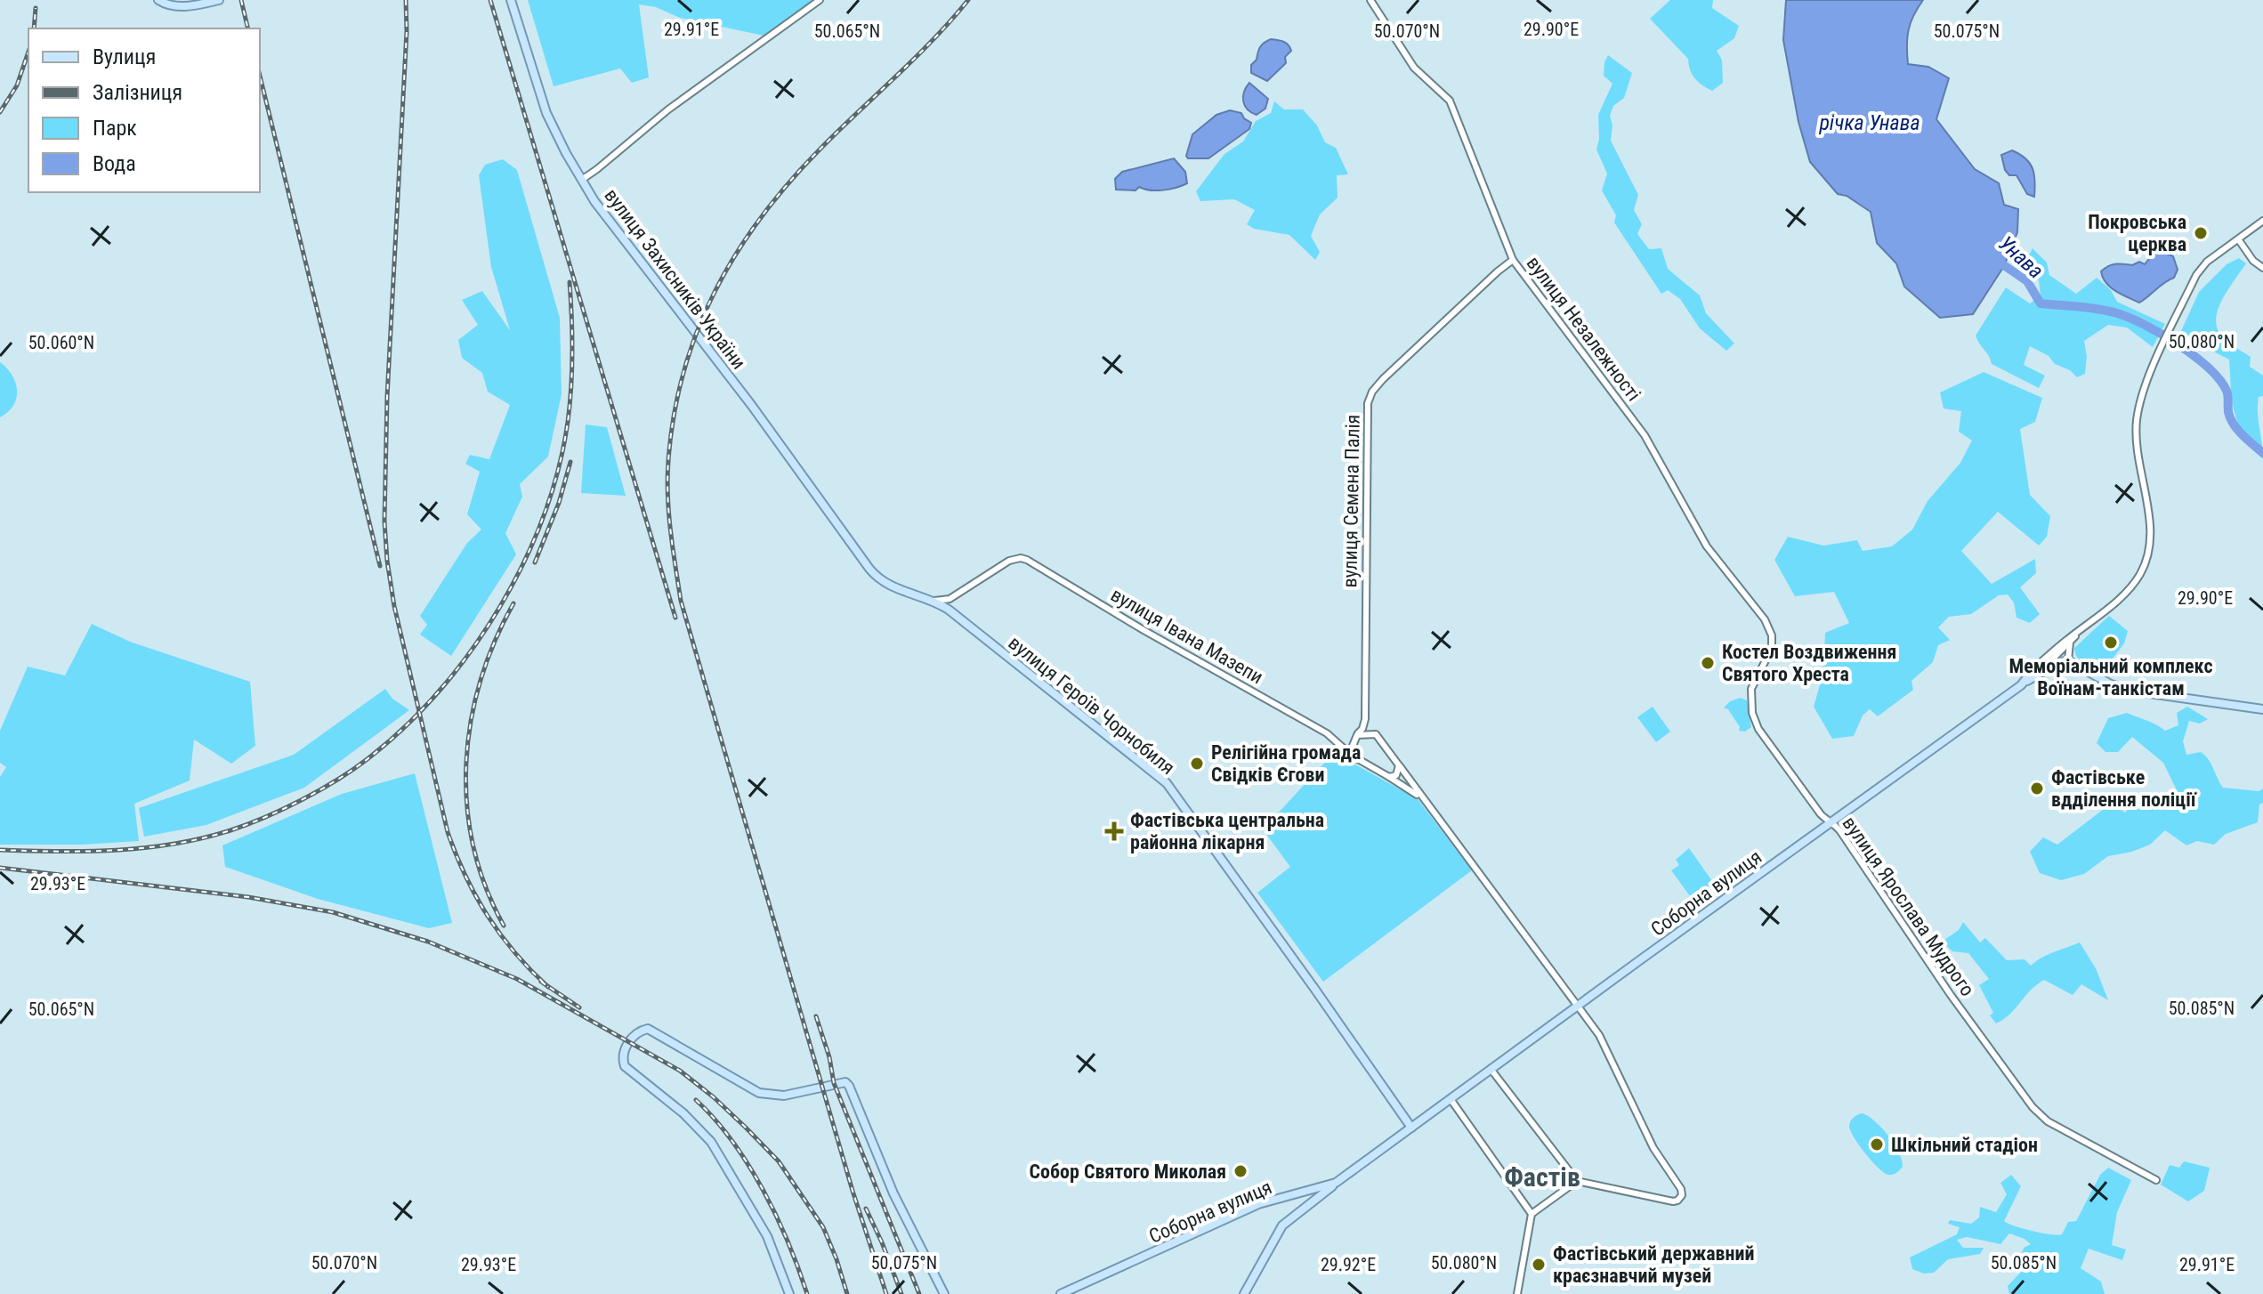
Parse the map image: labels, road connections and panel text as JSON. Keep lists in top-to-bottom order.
{
  "streets": {
    "main road": ["вулиця Захисників України", "вулиця Героїв Чорнобиля", "Соборна вулиця"],
    "street": [
      "вулиця Незалежності",
      "вулиця Семена Палія",
      "вулиця Івана Мазепи",
      "вулиця Ярослава Мудрого"
    ]
  },
  "crossings": [
    ["вулиця Захисників України", "вулиця Івана Мазепи"],
    ["вулиця Захисників України", "вулиця Героїв Чорнобиля"],
    ["вулиця Незалежності", "вулиця Семена Палія"],
    ["вулиця Незалежності", "вулиця Ярослава Мудрого"],
    ["вулиця Івана Мазепи", "вулиця Героїв Чорнобиля"],
    ["вулиця Героїв Чорнобиля", "Соборна вулиця"],
    ["Соборна вулиця", "вулиця Ярослава Мудрого"]
  ],
  "districts": ["Фастів"],
  "water": ["річка Унава", "Унава"],
  "places": {
    "other": [
      "Покровська церква",
      "Меморіальний комплекс Воїнам-танкістам",
      "Костел Воздвиження Святого Хреста",
      "Релігійна громада Свідків Єгови",
      "Фастівське вдділення поліції",
      "Шкільний стадіон",
      "Собор Святого Миколая",
      "Фастівський державний краєзнавчий музей"
    ],
    "health": ["Фастівська центральна районна лікарня"]
  },
  "legend": [
    "Вулиця",
    "Залізниця",
    "Парк",
    "Вода"
  ],
  "coordinates": [
    "29.91°E",
    "29.90°E",
    "50.065°N",
    "50.070°N",
    "50.075°N",
    "50.080°N",
    "50.060°N",
    "29.93°E",
    "50.085°N",
    "29.92°E"
  ]
}
